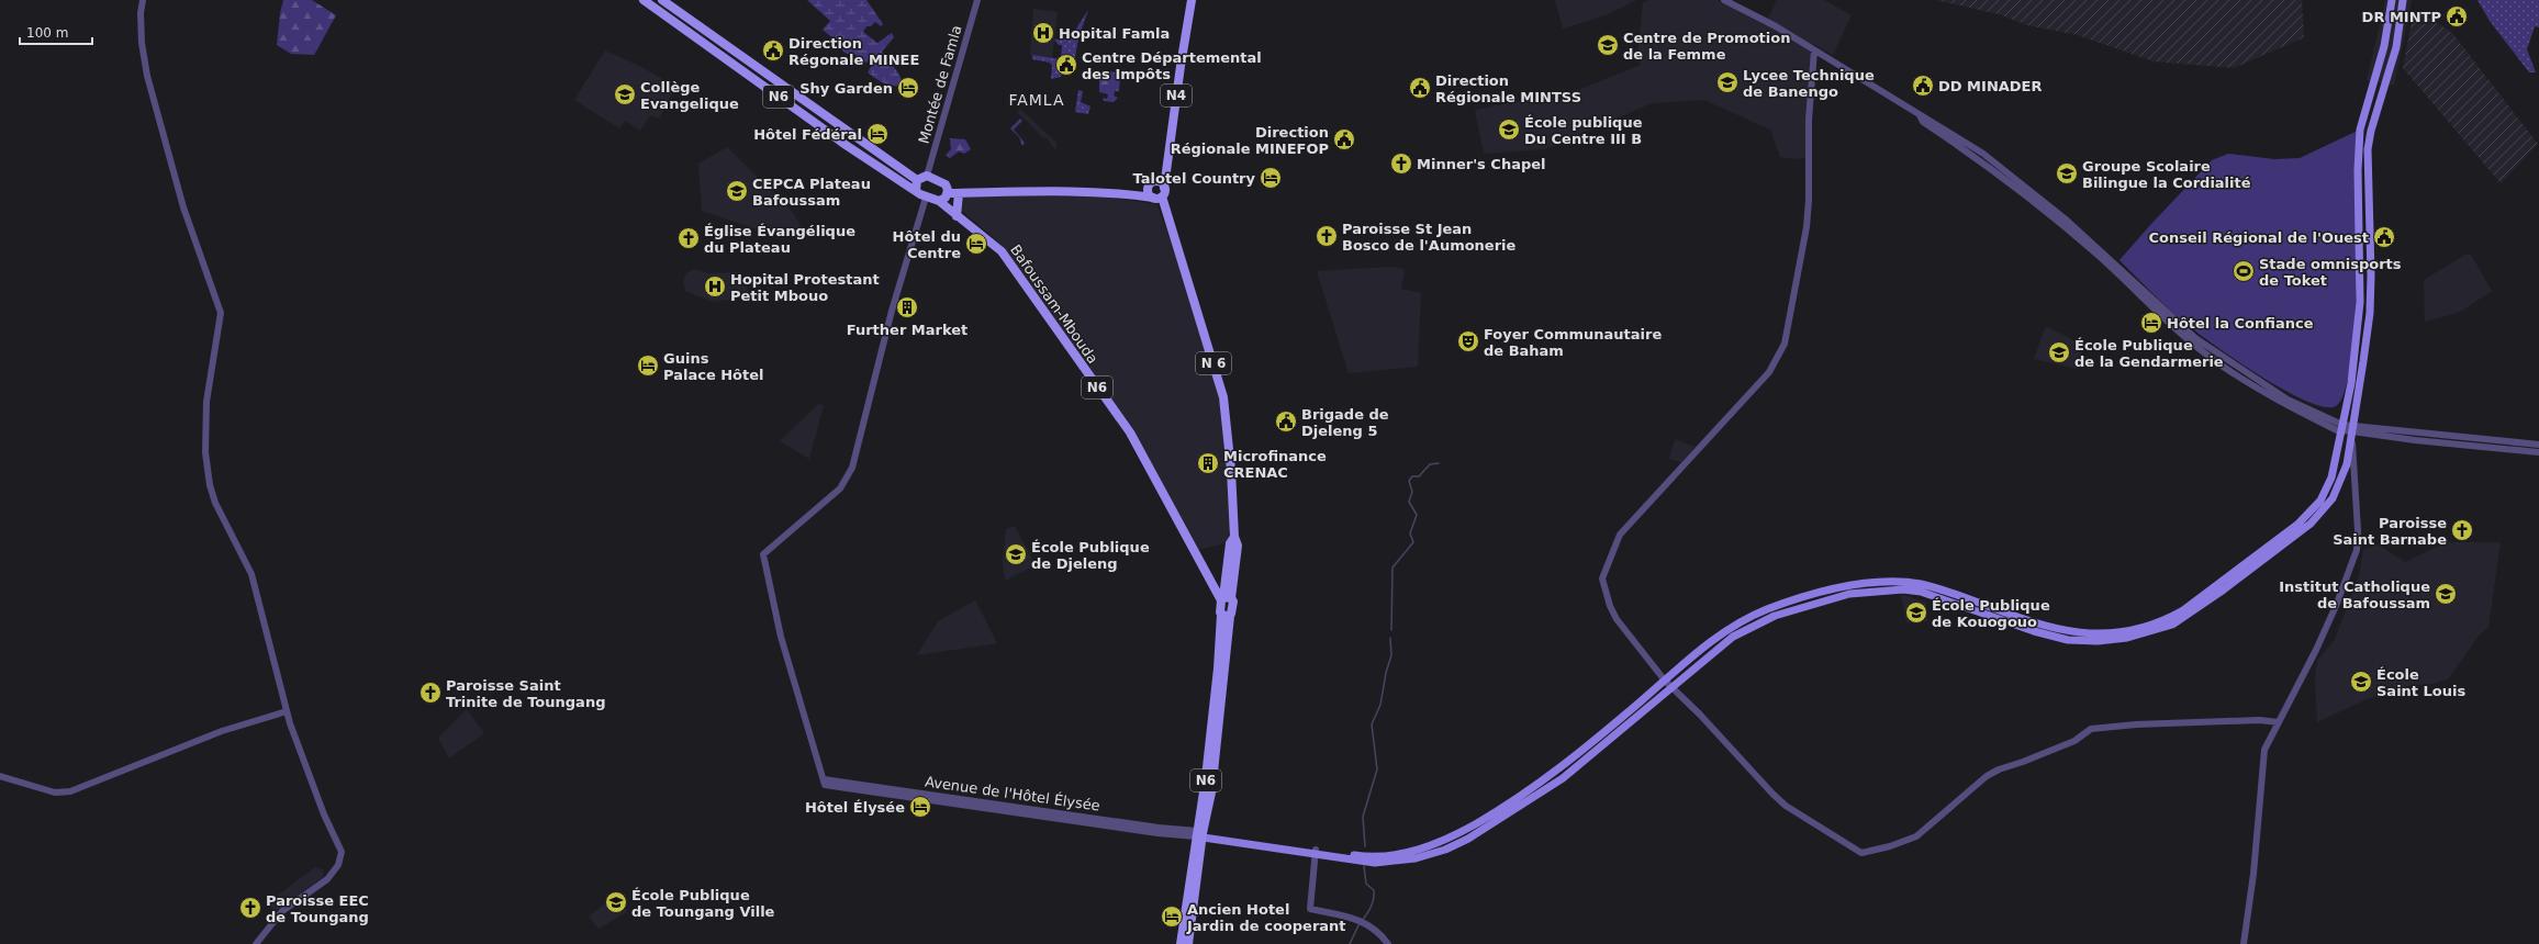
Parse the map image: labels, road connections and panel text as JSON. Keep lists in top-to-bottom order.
{
  "streets": {
    "highway": [
      "N4",
      "N6",
      "Bafoussam-Mbouda",
      "N 6"
    ],
    "street": ["Montée de Famla", "Avenue de l'Hôtel Élysée"]
  },
  "crossings": [
    ["Montée de Famla", "N6"],
    ["Montée de Famla", "Bafoussam-Mbouda"],
    ["Montée de Famla", "Avenue de l'Hôtel Élysée"],
    ["N4", "N 6"],
    ["N6", "Bafoussam-Mbouda"],
    ["N6", "N 6"],
    ["N6", "Avenue de l'Hôtel Élysée"],
    ["Bafoussam-Mbouda", "N 6"],
    ["Bafoussam-Mbouda", "Avenue de l'Hôtel Élysée"]
  ],
  "districts": ["FAMLA"],
  "places": {
    "public building": [
      "DR MINTP",
      "Direction Régonale MINEE",
      "Centre Départemental des Impôts",
      "DD MINADER",
      "Direction Régionale MINTSS",
      "Direction Régionale MINEFOP",
      "Conseil Régional de l'Ouest",
      "Brigade de Djeleng 5"
    ],
    "hospital": ["Hopital Famla", "Hopital Protestant Petit Mbouo"],
    "school or university": [
      "Centre de Promotion de la Femme",
      "Lycee Technique de Banengo",
      "Collège Evangelique",
      "École publique Du Centre III B",
      "Groupe Scolaire Bilingue la Cordialité",
      "CEPCA Plateau Bafoussam",
      "École Publique de la Gendarmerie",
      "École Publique de Djeleng",
      "Institut Catholique de Bafoussam",
      "École Publique de Kouogouo",
      "École Saint Louis",
      "École Publique de Toungang Ville"
    ],
    "hotel": [
      "Shy Garden",
      "Hôtel Fédéral",
      "Talotel Country",
      "Hôtel du Centre",
      "Hôtel la Confiance",
      "Guins Palace Hôtel",
      "Hôtel Élysée",
      "Ancien Hotel Jardin de cooperant"
    ],
    "church": [
      "Minner's Chapel",
      "Paroisse St Jean Bosco de l'Aumonerie",
      "Église Évangélique du Plateau",
      "Paroisse Saint Barnabe",
      "Paroisse Saint Trinite de Toungang",
      "Paroisse EEC de Toungang"
    ],
    "sports": ["Stade omnisports de Toket"],
    "building": ["Further Market", "Microfinance CRENAC"],
    "theatre": ["Foyer Communautaire de Baham"]
  },
  "scale_bar": "100 m"
}
